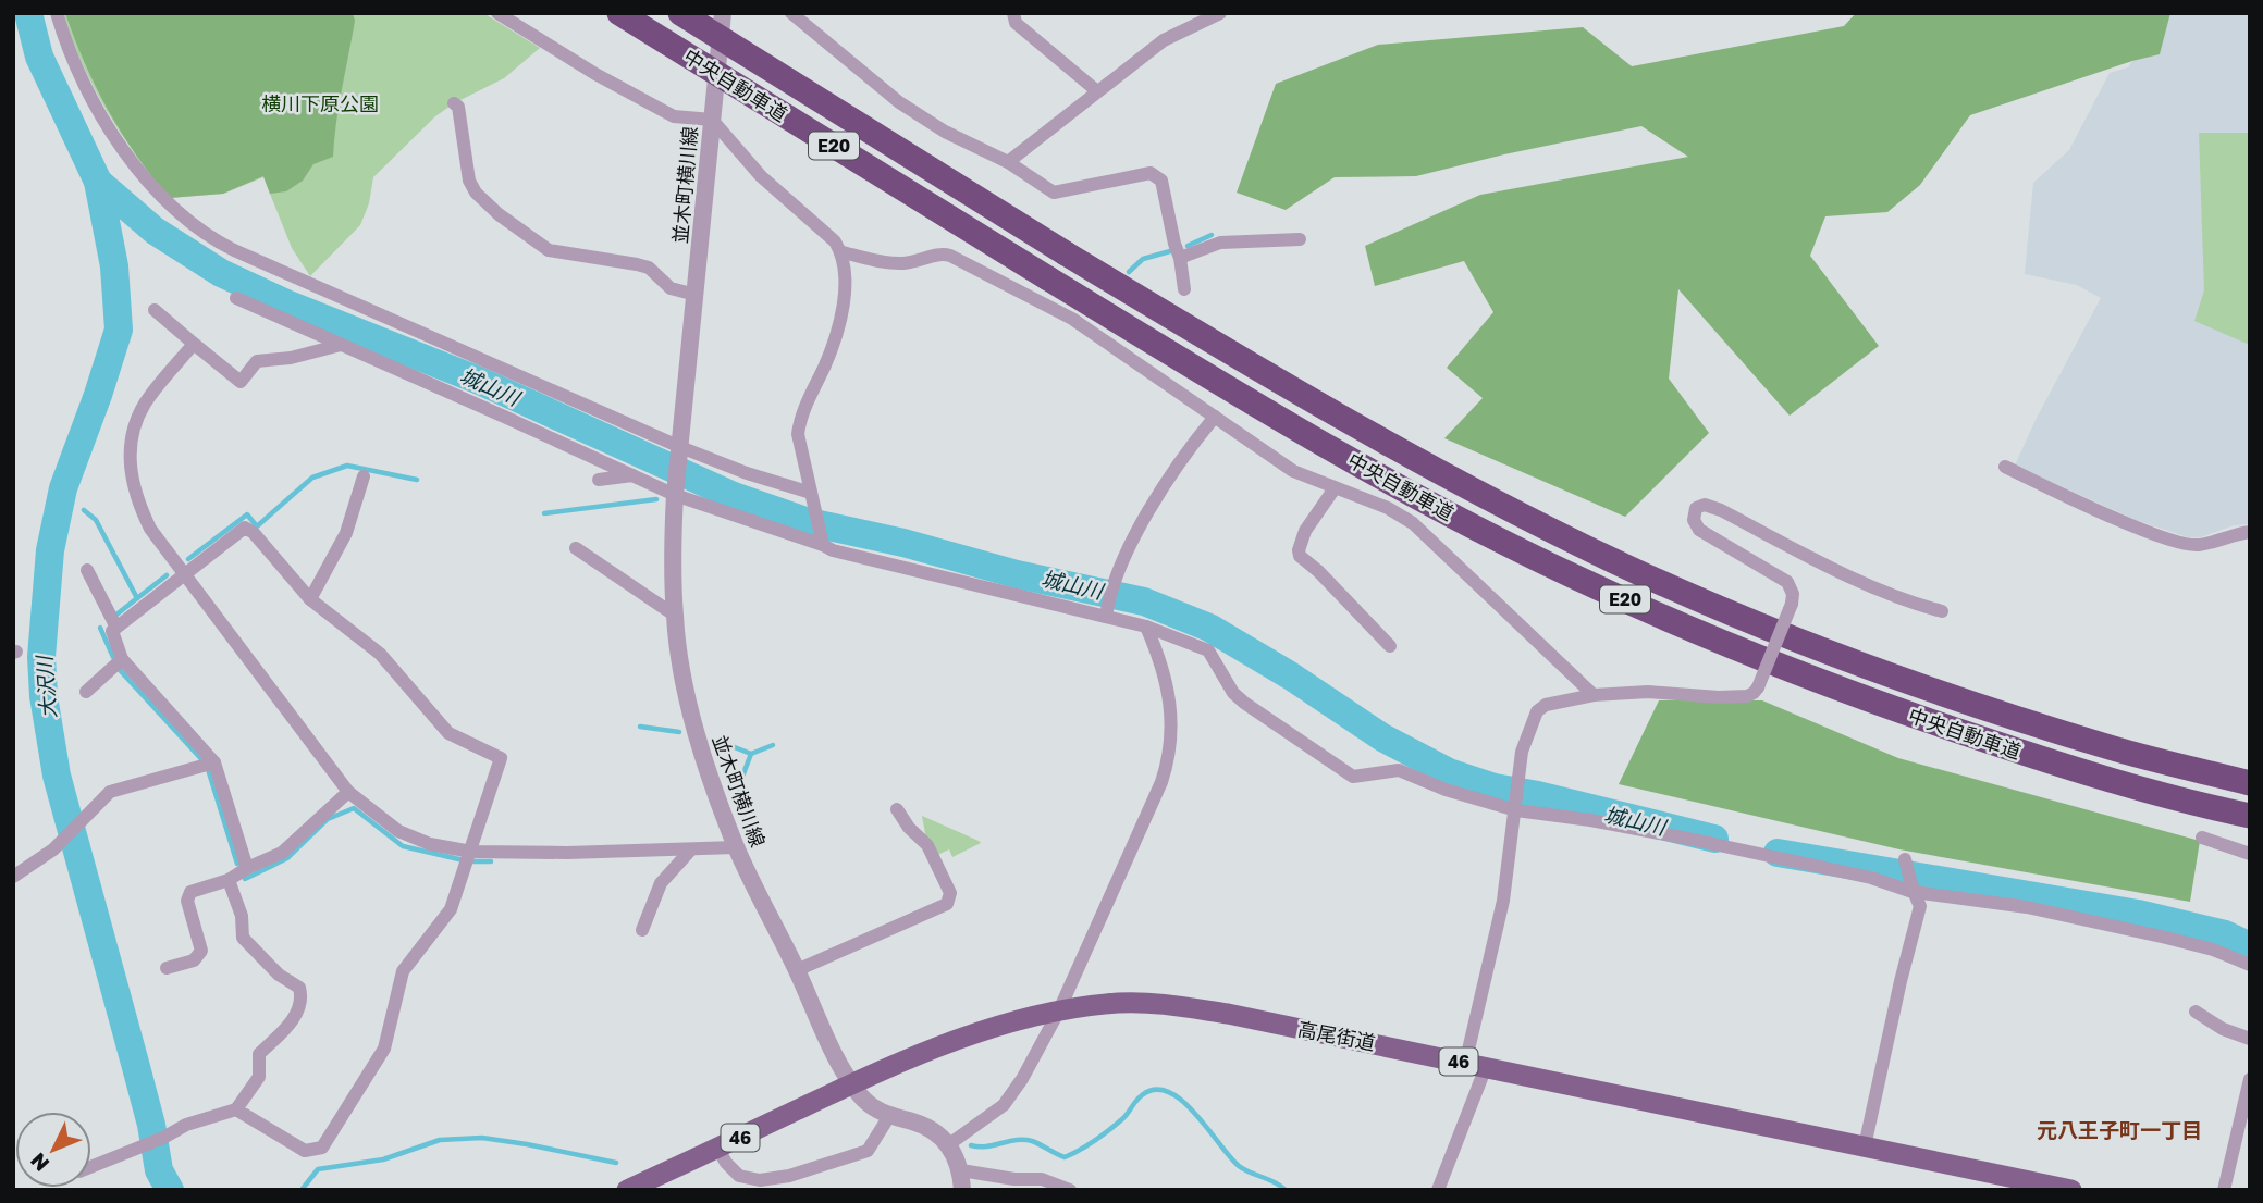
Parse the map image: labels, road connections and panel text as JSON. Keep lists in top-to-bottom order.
{
  "streets": {
    "highway": ["中央自動車道", "E20"],
    "main road": ["高尾街道", "46"],
    "street": ["並木町横川線"]
  },
  "crossings": [
    ["並木町横川線", "高尾街道"]
  ],
  "districts": ["元八王子町一丁目"],
  "water": ["城山川", "大沢川"],
  "parks": ["横川下原公園"],
  "north": "bottom left"
}
